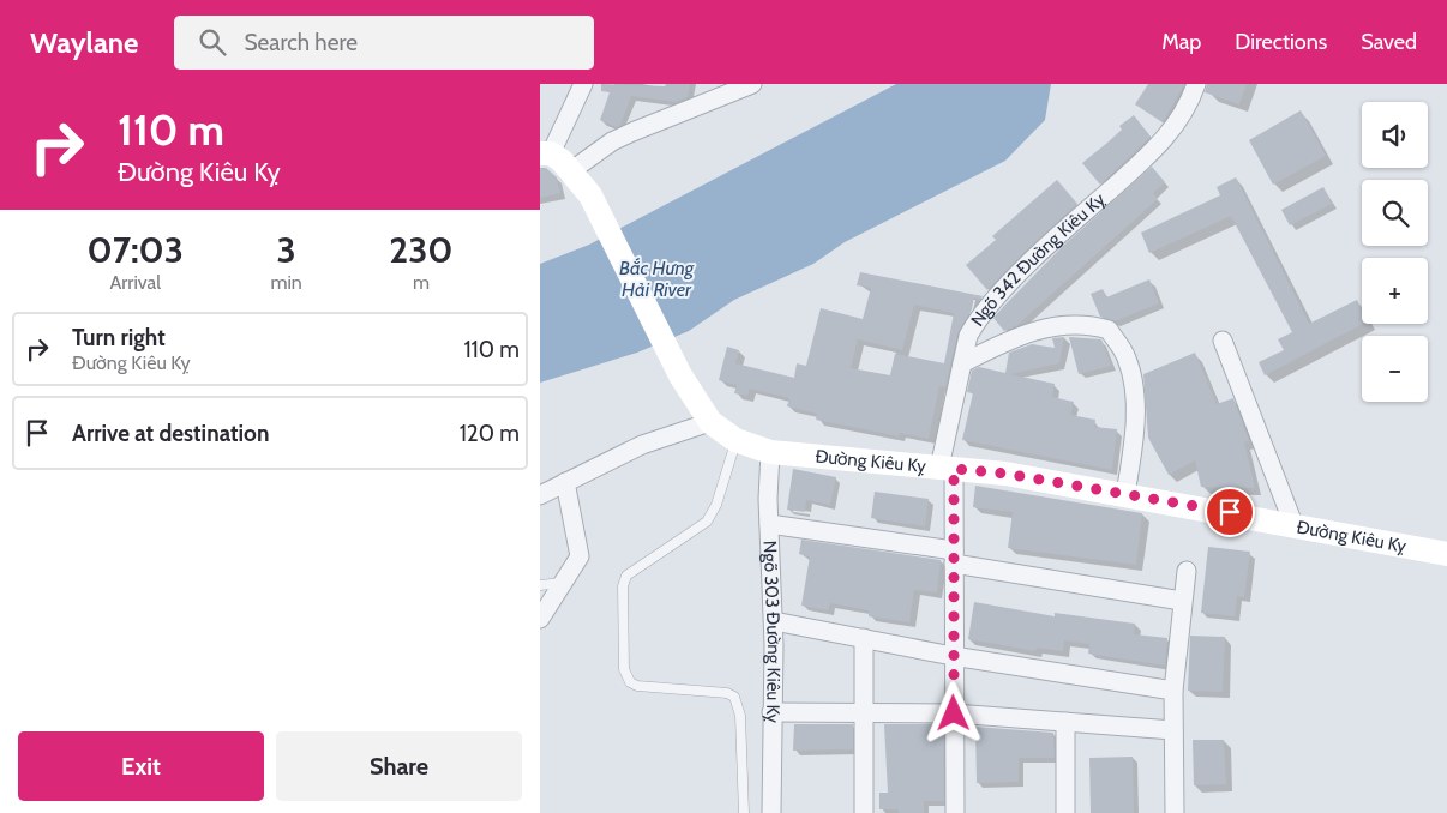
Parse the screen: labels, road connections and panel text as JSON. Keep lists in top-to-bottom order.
{
  "streets": {
    "main road": ["Đường Kiêu Kỵ"],
    "street": ["Ngõ 342 Đường Kiêu Kỵ", "Ngõ 303 Đường Kiêu Kỵ"]
  },
  "crossings": [
    ["Ngõ 342 Đường Kiêu Kỵ", "Đường Kiêu Kỵ"],
    ["Đường Kiêu Kỵ", "Ngõ 303 Đường Kiêu Kỵ"]
  ],
  "water": ["Bắc Hưng Hải River"],
  "page": {
    "header": "Waylane",
    "search": "Search here",
    "nav": ["Map", "Directions", "Saved"],
    "turn": ["110 m", "Đường Kiêu Kỵ"],
    "map_buttons": ["+", "−"],
    "eta": [
      "07:03",
      "Arrival",
      "3",
      "min",
      "230",
      "m"
    ],
    "list": [
      {
        "name": "Turn right",
        "note": "Đường Kiêu Kỵ",
        "value": "110 m"
      },
      {
        "name": "Arrive at destination",
        "value": "120 m"
      }
    ],
    "buttons": ["Exit", "Share"]
  }
}
